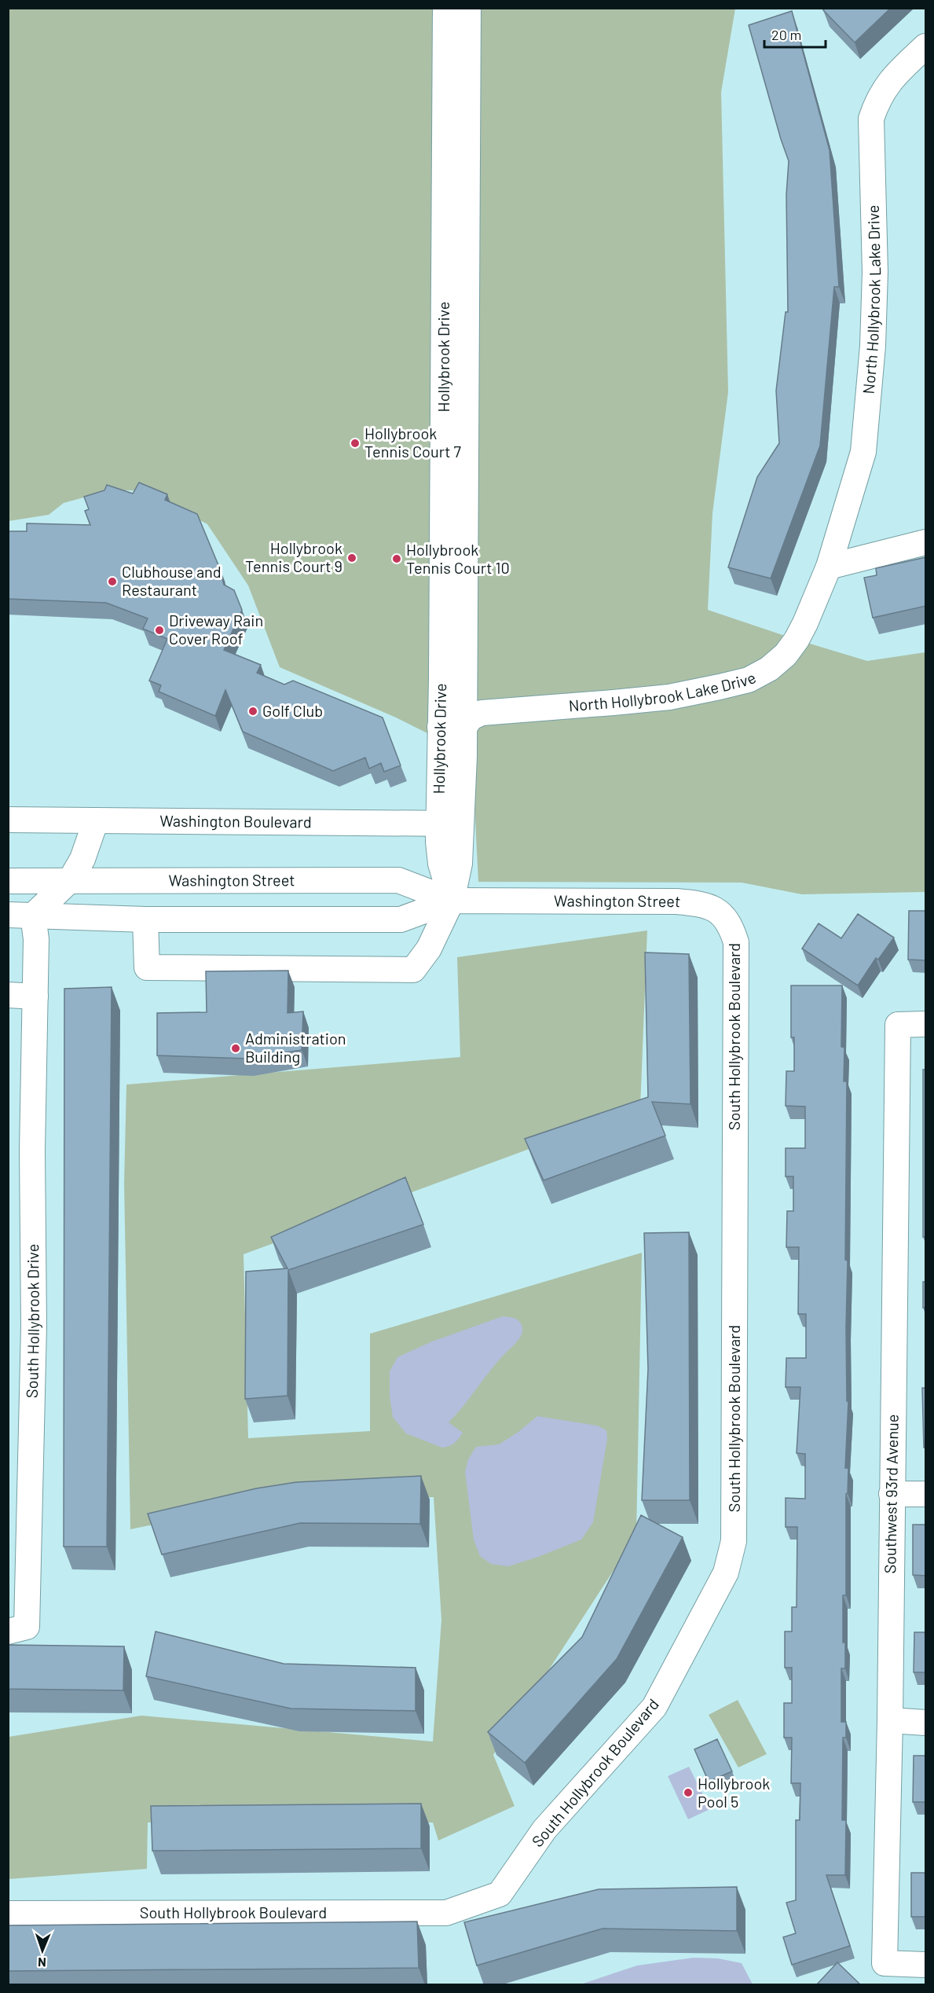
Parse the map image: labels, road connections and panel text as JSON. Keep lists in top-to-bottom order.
{
  "streets": {
    "street": [
      "North Hollybrook Lake Drive",
      "Hollybrook Drive",
      "Washington Boulevard",
      "Washington Street",
      "South Hollybrook Boulevard",
      "South Hollybrook Drive",
      "Southwest 93rd Avenue"
    ]
  },
  "crossings": [
    ["North Hollybrook Lake Drive", "Hollybrook Drive"],
    ["Hollybrook Drive", "Washington Boulevard"],
    ["Hollybrook Drive", "Washington Street"],
    ["Washington Street", "South Hollybrook Boulevard"],
    ["Washington Street", "South Hollybrook Drive"]
  ],
  "places": [
    "Hollybrook Tennis Court 7",
    "Hollybrook Tennis Court 9",
    "Hollybrook Tennis Court 10",
    "Clubhouse and Restaurant",
    "Driveway Rain Cover Roof",
    "Golf Club",
    "Administration Building",
    "Hollybrook Pool 5"
  ],
  "scale_bar": "20 m",
  "north": "bottom"
}
